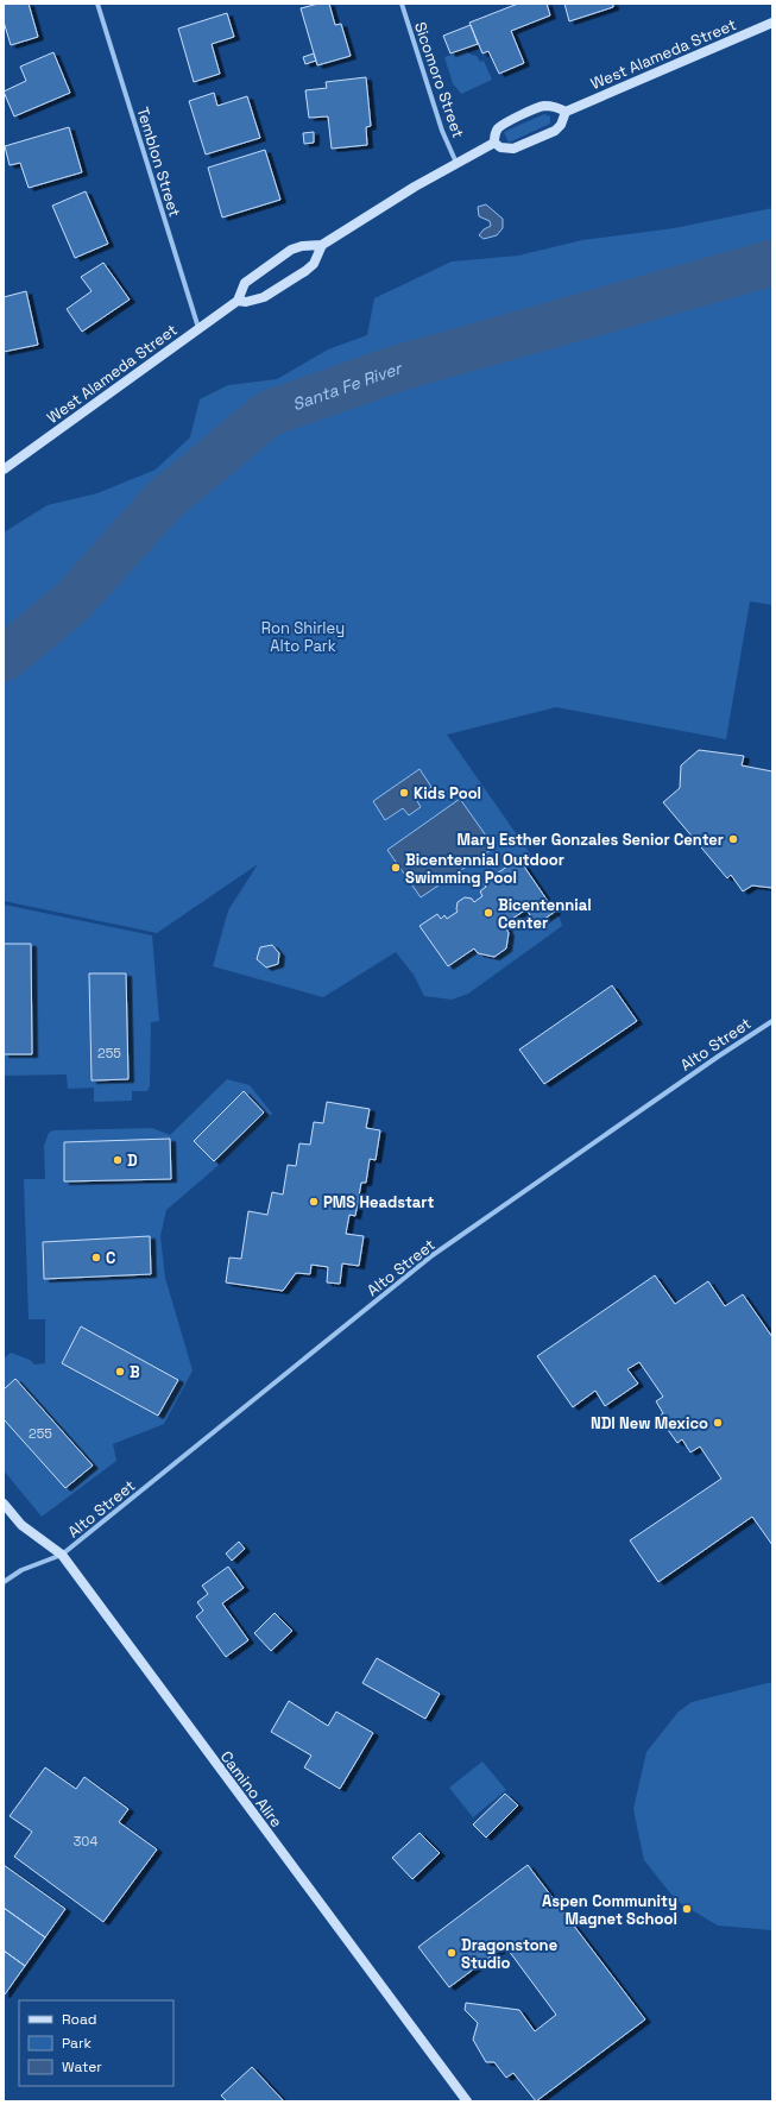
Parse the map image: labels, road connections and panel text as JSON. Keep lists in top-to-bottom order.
{
  "streets": {
    "street": [
      "West Alameda Street",
      "Sicomoro Street",
      "Temblon Street",
      "Alto Street",
      "Camino Alire"
    ]
  },
  "crossings": [
    ["West Alameda Street", "Sicomoro Street"],
    ["West Alameda Street", "Temblon Street"],
    ["Alto Street", "Camino Alire"]
  ],
  "water": ["Santa Fe River"],
  "parks": ["Ron Shirley Alto Park"],
  "places": [
    "Kids Pool",
    "Mary Esther Gonzales Senior Center",
    "Bicentennial Outdoor Swimming Pool",
    "Bicentennial Center",
    "D",
    "PMS Headstart",
    "C",
    "B",
    "NDI New Mexico",
    "Aspen Community Magnet School",
    "Dragonstone Studio"
  ],
  "house_numbers": ["255", "255", "304"],
  "legend": ["Road", "Park", "Water"]
}
